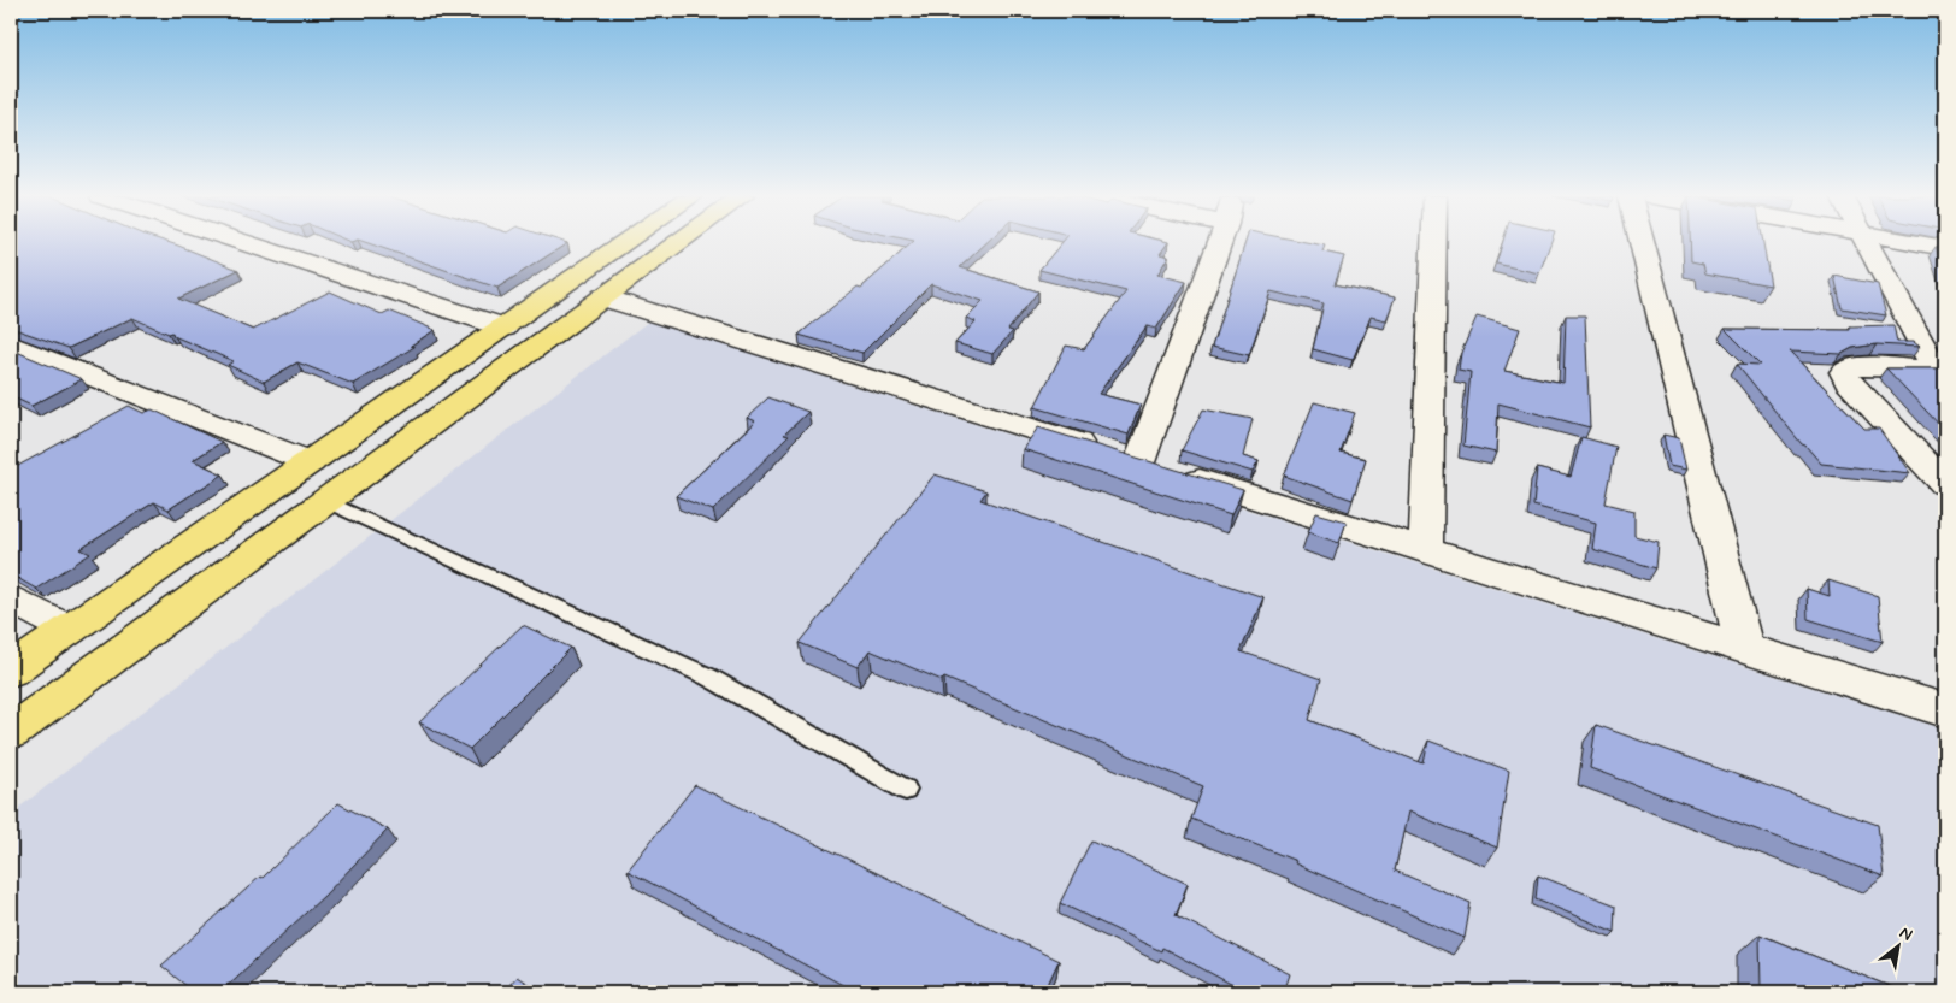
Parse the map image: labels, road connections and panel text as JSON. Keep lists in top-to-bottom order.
{
  "north": "top right"
}
